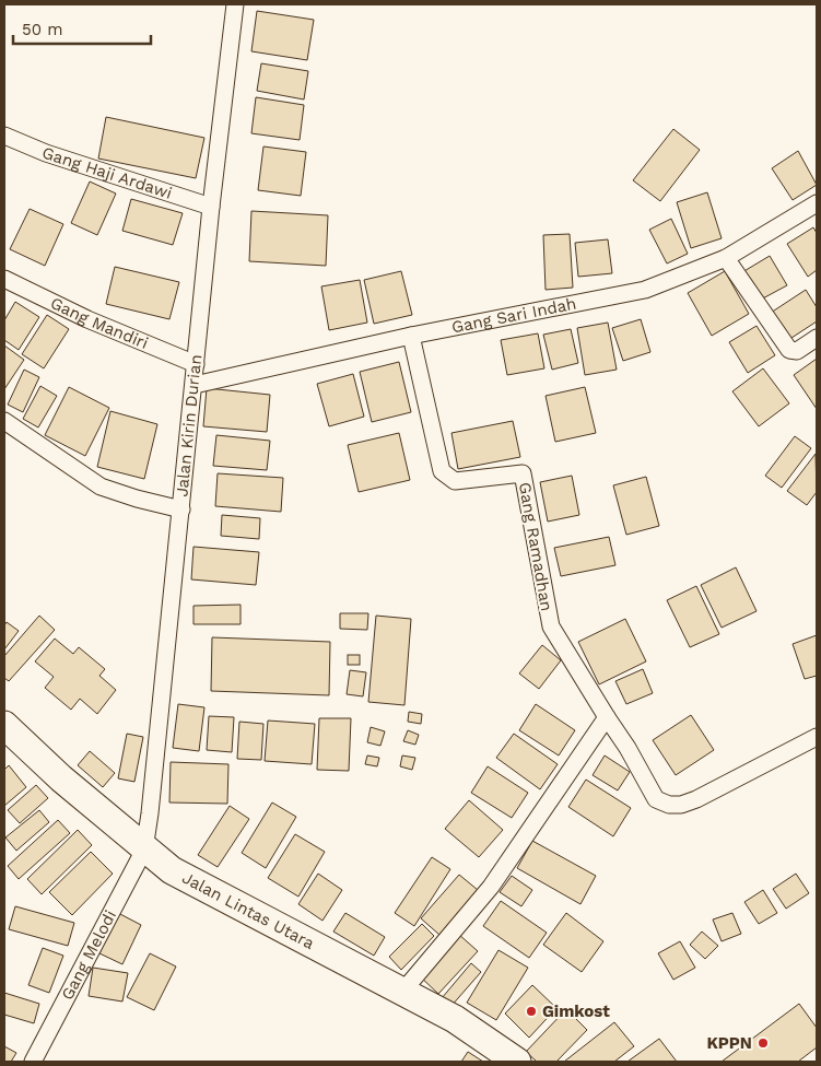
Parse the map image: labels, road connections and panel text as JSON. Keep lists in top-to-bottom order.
{
  "streets": {
    "highway": ["Jalan Lintas Utara"],
    "street": [
      "Gang Haji Ardawi",
      "Gang Sari Indah",
      "Gang Mandiri",
      "Jalan Kirin Durian",
      "Gang Ramadhan",
      "Gang Melodi"
    ]
  },
  "crossings": [
    ["Gang Haji Ardawi", "Jalan Kirin Durian"],
    ["Gang Sari Indah", "Jalan Kirin Durian"],
    ["Gang Sari Indah", "Gang Ramadhan"],
    ["Gang Mandiri", "Jalan Kirin Durian"],
    ["Jalan Kirin Durian", "Jalan Lintas Utara"],
    ["Jalan Kirin Durian", "Gang Melodi"],
    ["Jalan Lintas Utara", "Gang Melodi"]
  ],
  "places": ["Gimkost", "KPPN"],
  "scale_bar": "50 m"
}
